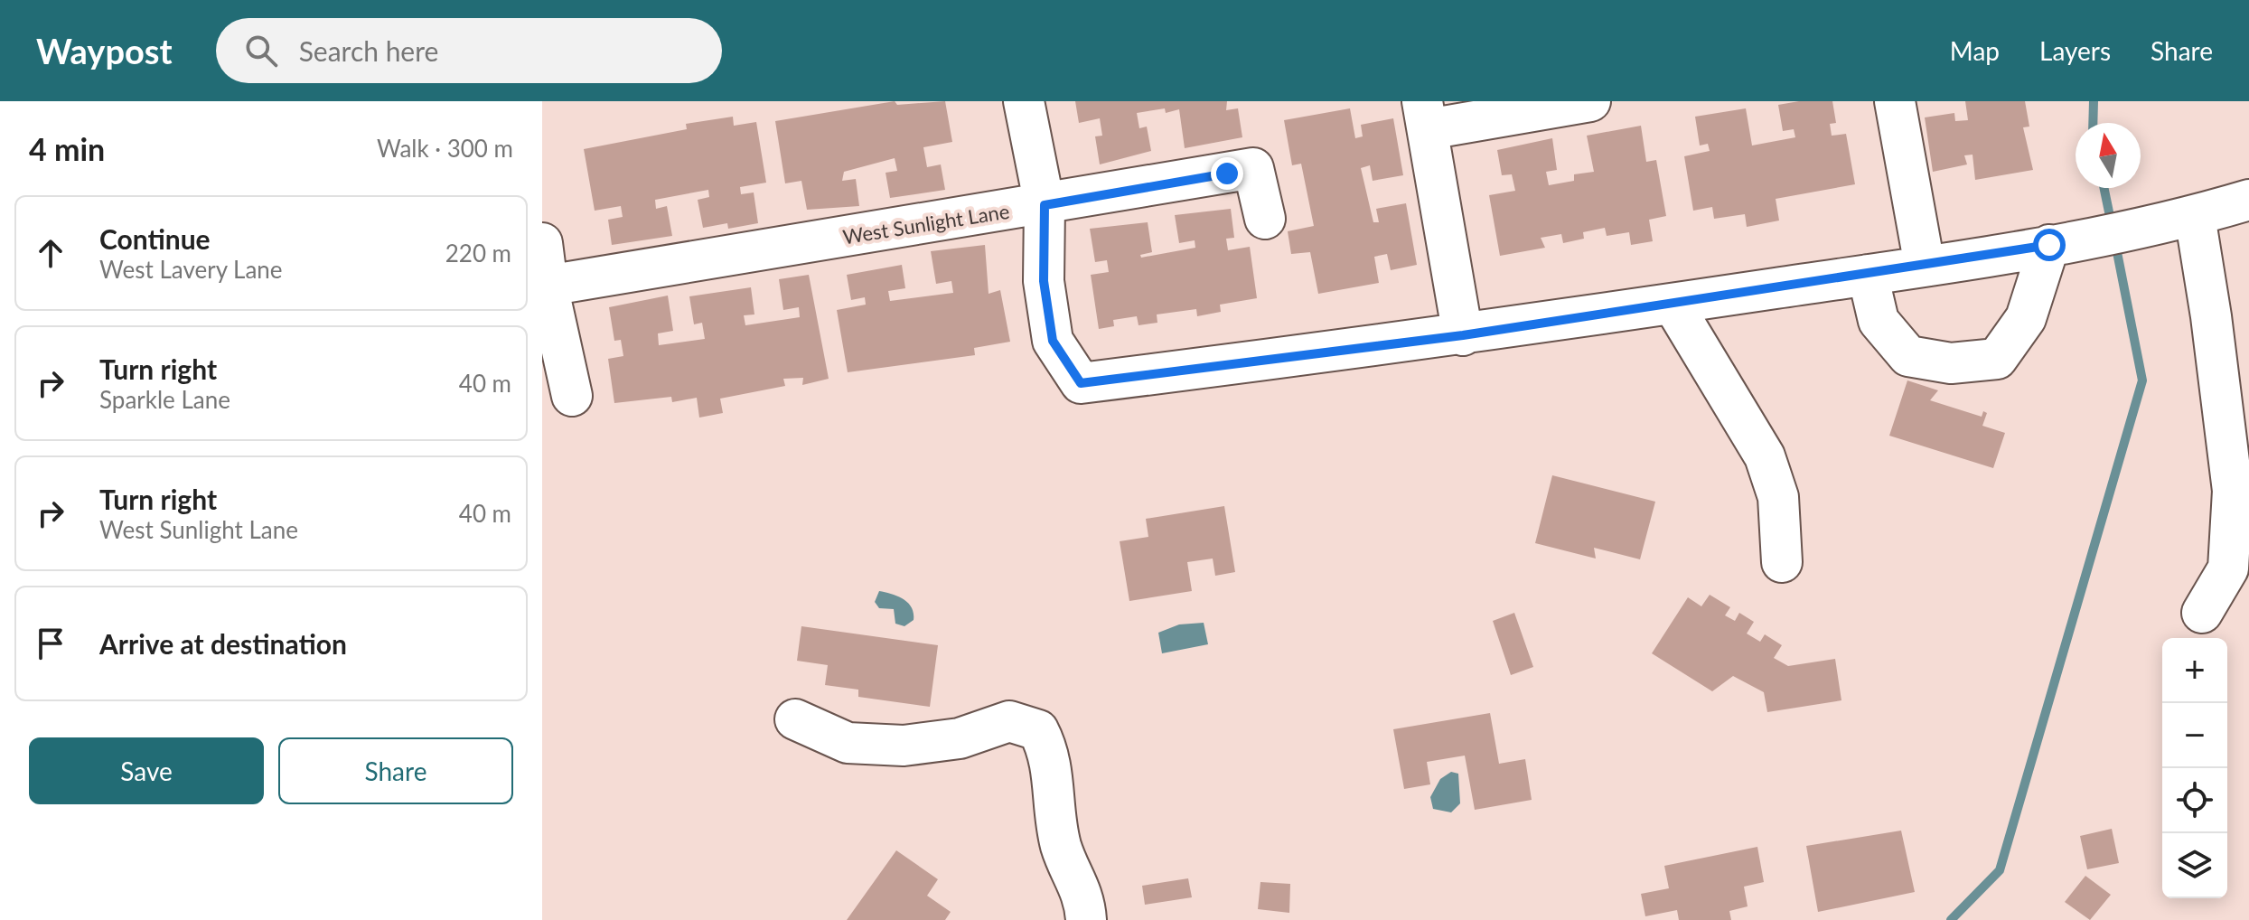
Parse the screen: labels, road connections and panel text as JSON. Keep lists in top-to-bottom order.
{
  "streets": {
    "street": ["West Sunlight Lane"]
  },
  "north": "top",
  "page": {
    "header": "Waypost",
    "search": "Search here",
    "nav": ["Map", "Layers", "Share"],
    "heading": ["4 min", "Walk · 300 m"],
    "list": [
      ["Continue", "West Lavery Lane", "220 m"],
      ["Turn right", "Sparkle Lane", "40 m"],
      ["Turn right", "West Sunlight Lane", "40 m"],
      "Arrive at destination"
    ],
    "map_buttons": ["+", "−"],
    "buttons": ["Save", "Share"]
  }
}
